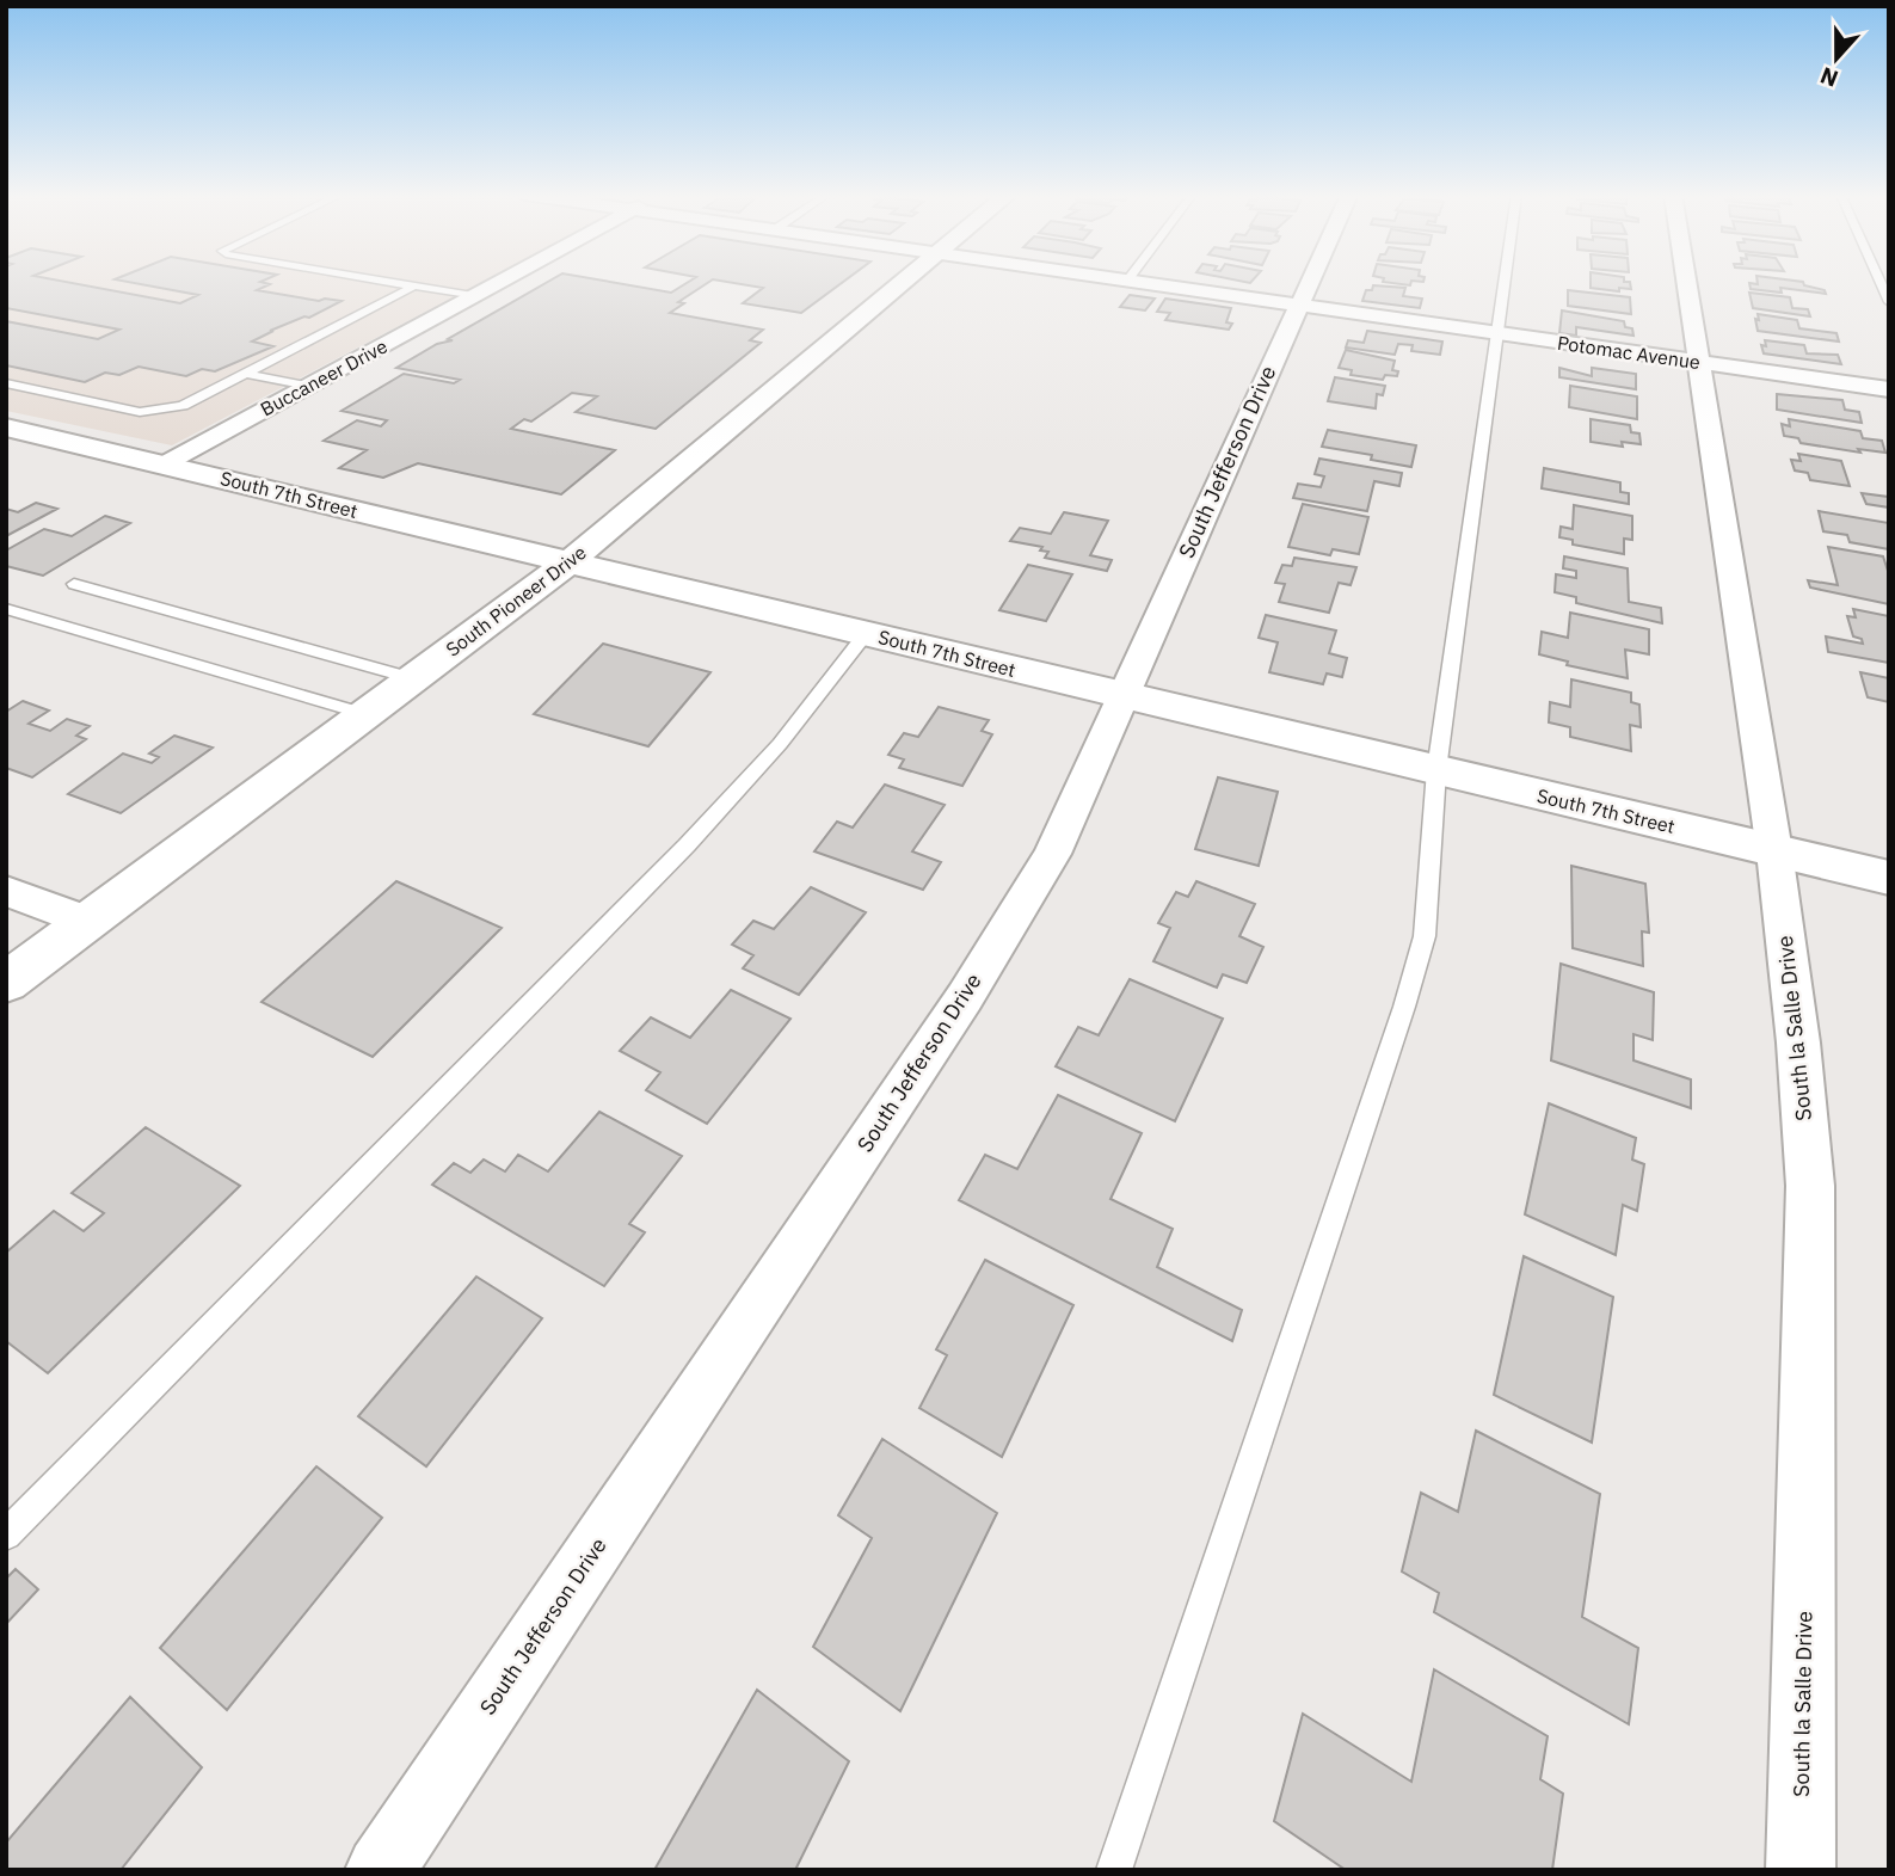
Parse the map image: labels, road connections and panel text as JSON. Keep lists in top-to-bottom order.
{
  "streets": {
    "main road": ["South 7th Street", "South Pioneer Drive"],
    "street": [
      "Potomac Avenue",
      "Buccaneer Drive",
      "South Jefferson Drive",
      "South la Salle Drive"
    ]
  },
  "crossings": [
    ["Potomac Avenue", "South Jefferson Drive"],
    ["Potomac Avenue", "South la Salle Drive"],
    ["Buccaneer Drive", "South 7th Street"],
    ["South Jefferson Drive", "South 7th Street"],
    ["South 7th Street", "South Pioneer Drive"],
    ["South 7th Street", "South la Salle Drive"]
  ],
  "north": "bottom"
}
